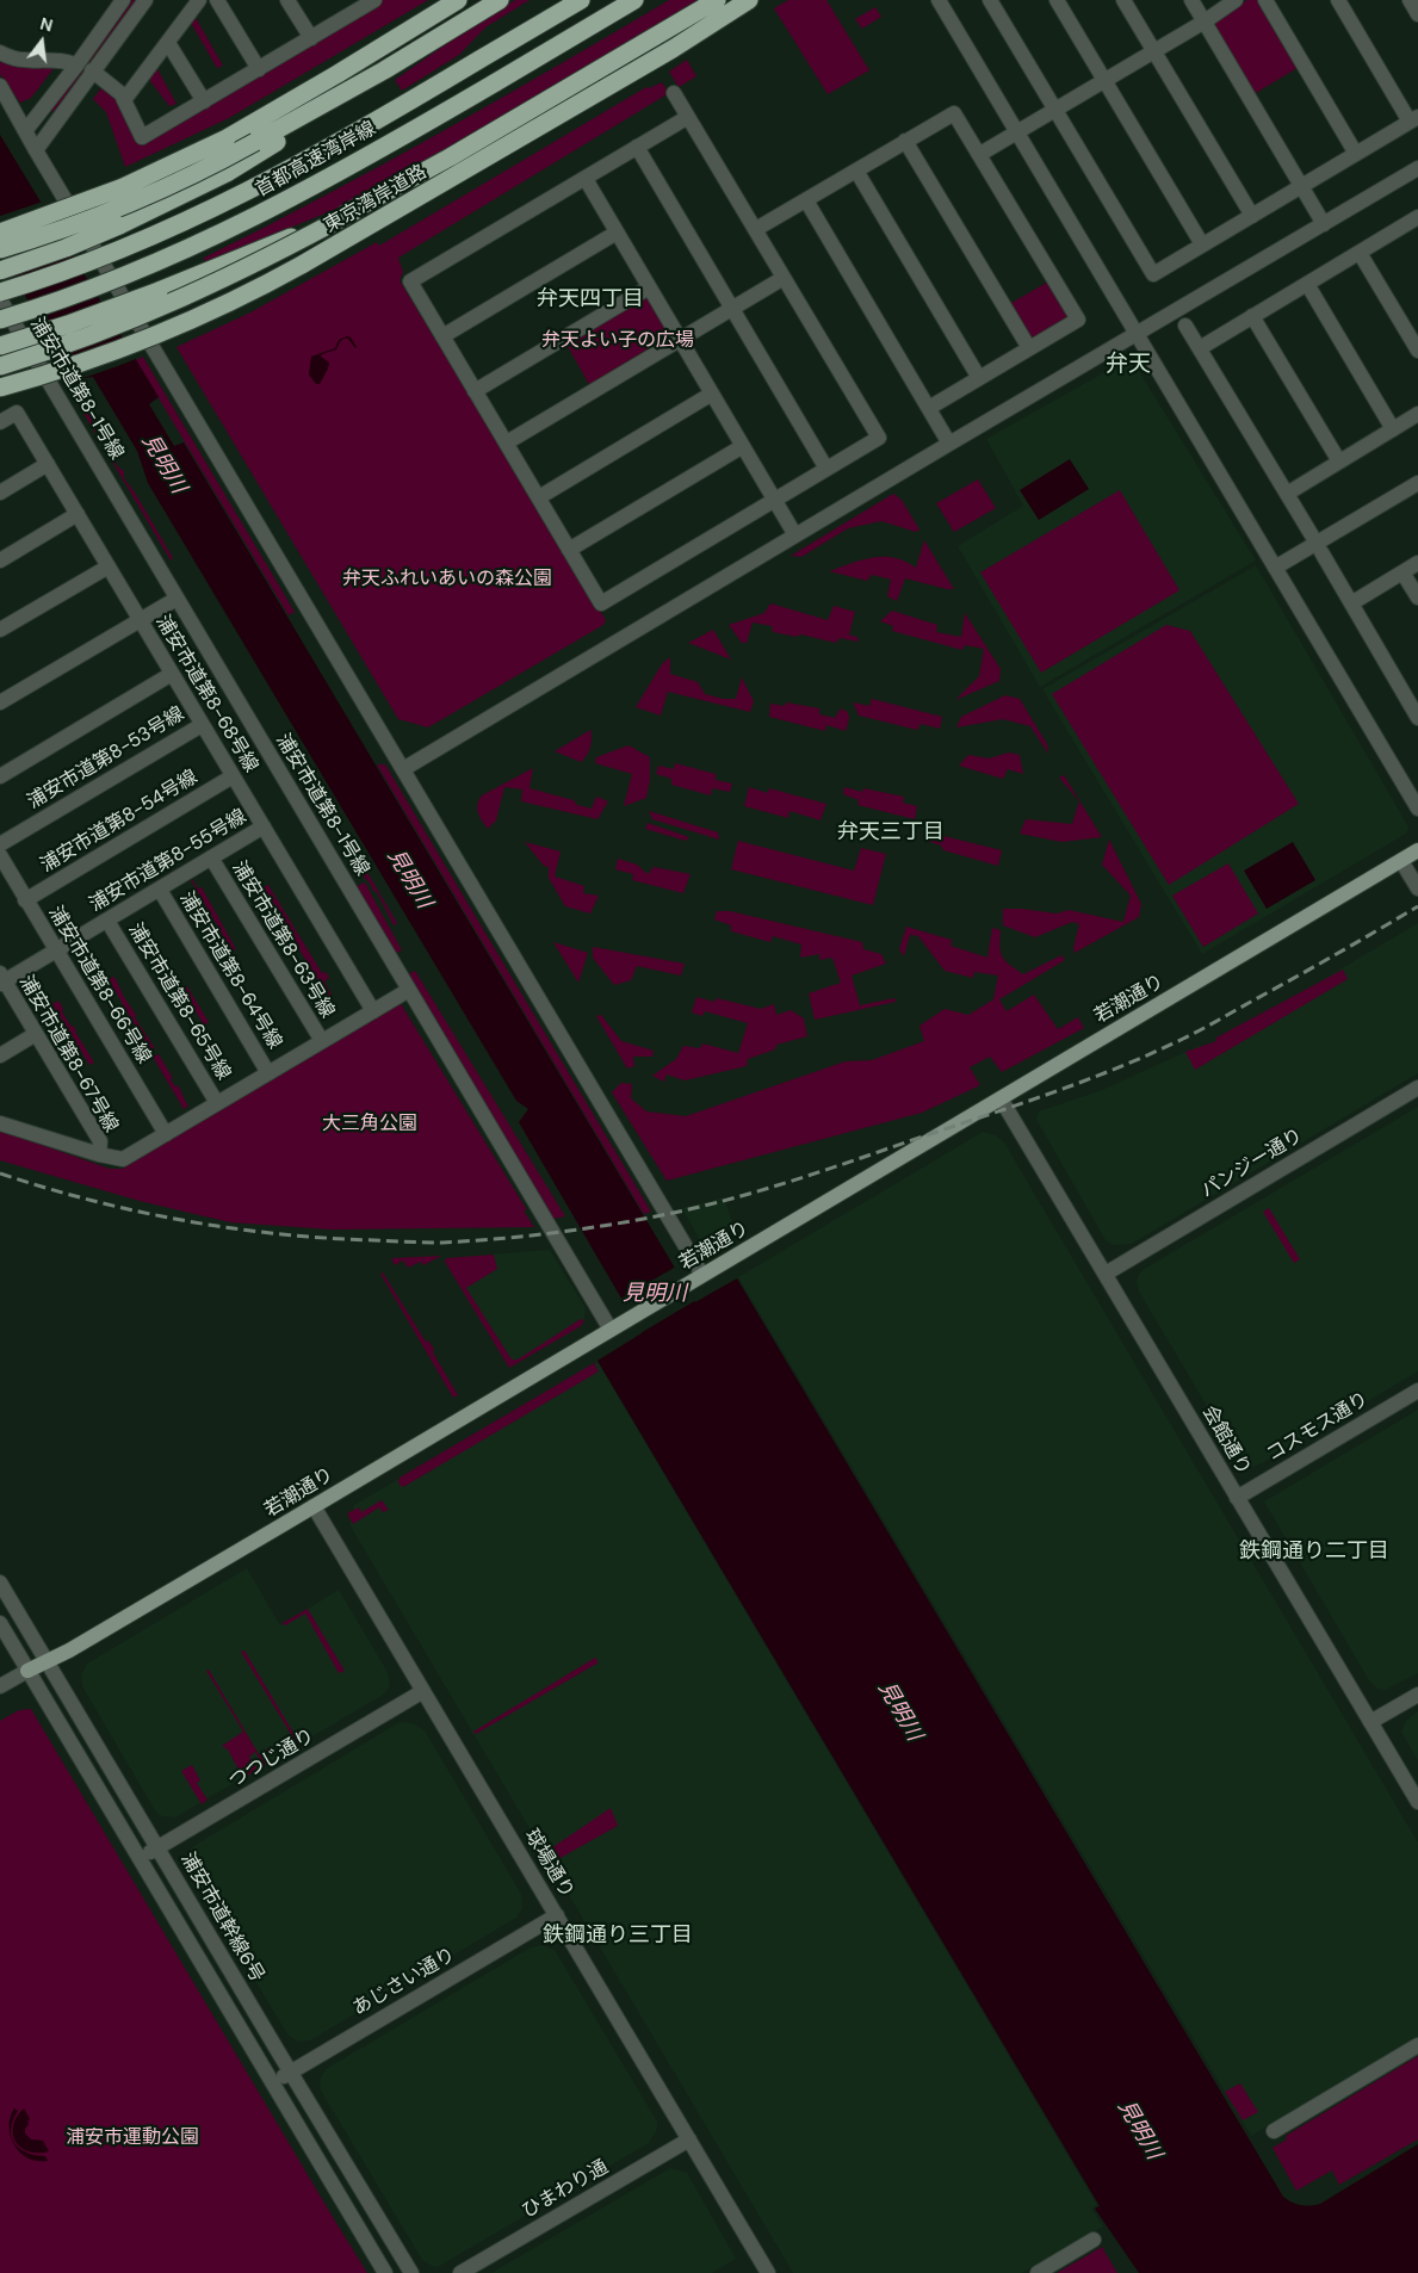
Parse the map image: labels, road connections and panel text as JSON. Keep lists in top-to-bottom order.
{
  "streets": {
    "highway": ["首都高速湾岸線", "東京湾岸道路"],
    "main road": ["若潮通り"],
    "street": [
      "浦安市道第8-1号線",
      "浦安市道第8-68号線",
      "浦安市道第8-53号線",
      "浦安市道第8-54号線",
      "浦安市道第8-55号線",
      "浦安市道第8-63号線",
      "浦安市道第8-64号線",
      "浦安市道第8-66号線",
      "浦安市道第8-65号線",
      "浦安市道第8-67号線",
      "パンジー通り",
      "コスモス通り",
      "会館通り",
      "つつじ通り",
      "球場通り",
      "浦安市道幹線6号",
      "あじさい通り",
      "ひまわり通"
    ]
  },
  "crossings": [
    ["浦安市道第8-1号線", "若潮通り"],
    ["浦安市道第8-68号線", "浦安市道第8-53号線"],
    ["浦安市道第8-68号線", "浦安市道第8-54号線"],
    ["浦安市道第8-68号線", "浦安市道第8-55号線"],
    ["浦安市道第8-54号線", "浦安市道第8-66号線"],
    ["浦安市道第8-55号線", "浦安市道第8-63号線"],
    ["浦安市道第8-55号線", "浦安市道第8-64号線"],
    ["浦安市道第8-55号線", "浦安市道第8-66号線"],
    ["浦安市道第8-55号線", "浦安市道第8-65号線"],
    ["浦安市道第8-55号線", "浦安市道第8-67号線"],
    ["若潮通り", "会館通り"],
    ["若潮通り", "球場通り"],
    ["若潮通り", "浦安市道幹線6号"],
    ["パンジー通り", "会館通り"],
    ["コスモス通り", "会館通り"],
    ["つつじ通り", "球場通り"],
    ["つつじ通り", "浦安市道幹線6号"],
    ["球場通り", "あじさい通り"],
    ["球場通り", "ひまわり通"],
    ["浦安市道幹線6号", "あじさい通り"]
  ],
  "districts": [
    "弁天四丁目",
    "弁天",
    "弁天三丁目",
    "鉄鋼通り二丁目",
    "鉄鋼通り三丁目"
  ],
  "water": ["見明川"],
  "parks": [
    "弁天よい子の広場",
    "弁天ふれいあいの森公園",
    "大三角公園",
    "浦安市運動公園"
  ],
  "north": "top"
}
